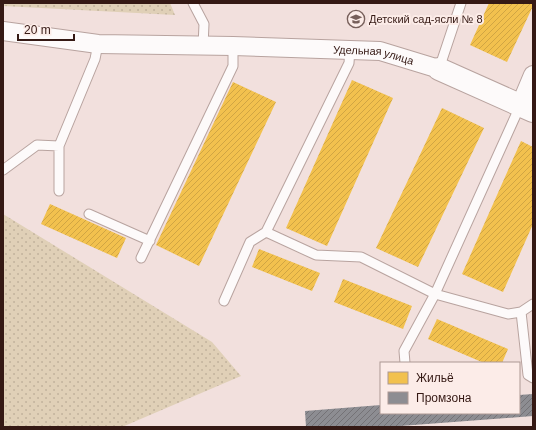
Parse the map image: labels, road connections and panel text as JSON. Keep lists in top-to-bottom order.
{
  "streets": {
    "street": ["Удельная улица"]
  },
  "places": {
    "school or university": ["Детский сад-ясли № 8"]
  },
  "legend": ["Жильё", "Промзона"],
  "scale_bar": "20 m"
}
